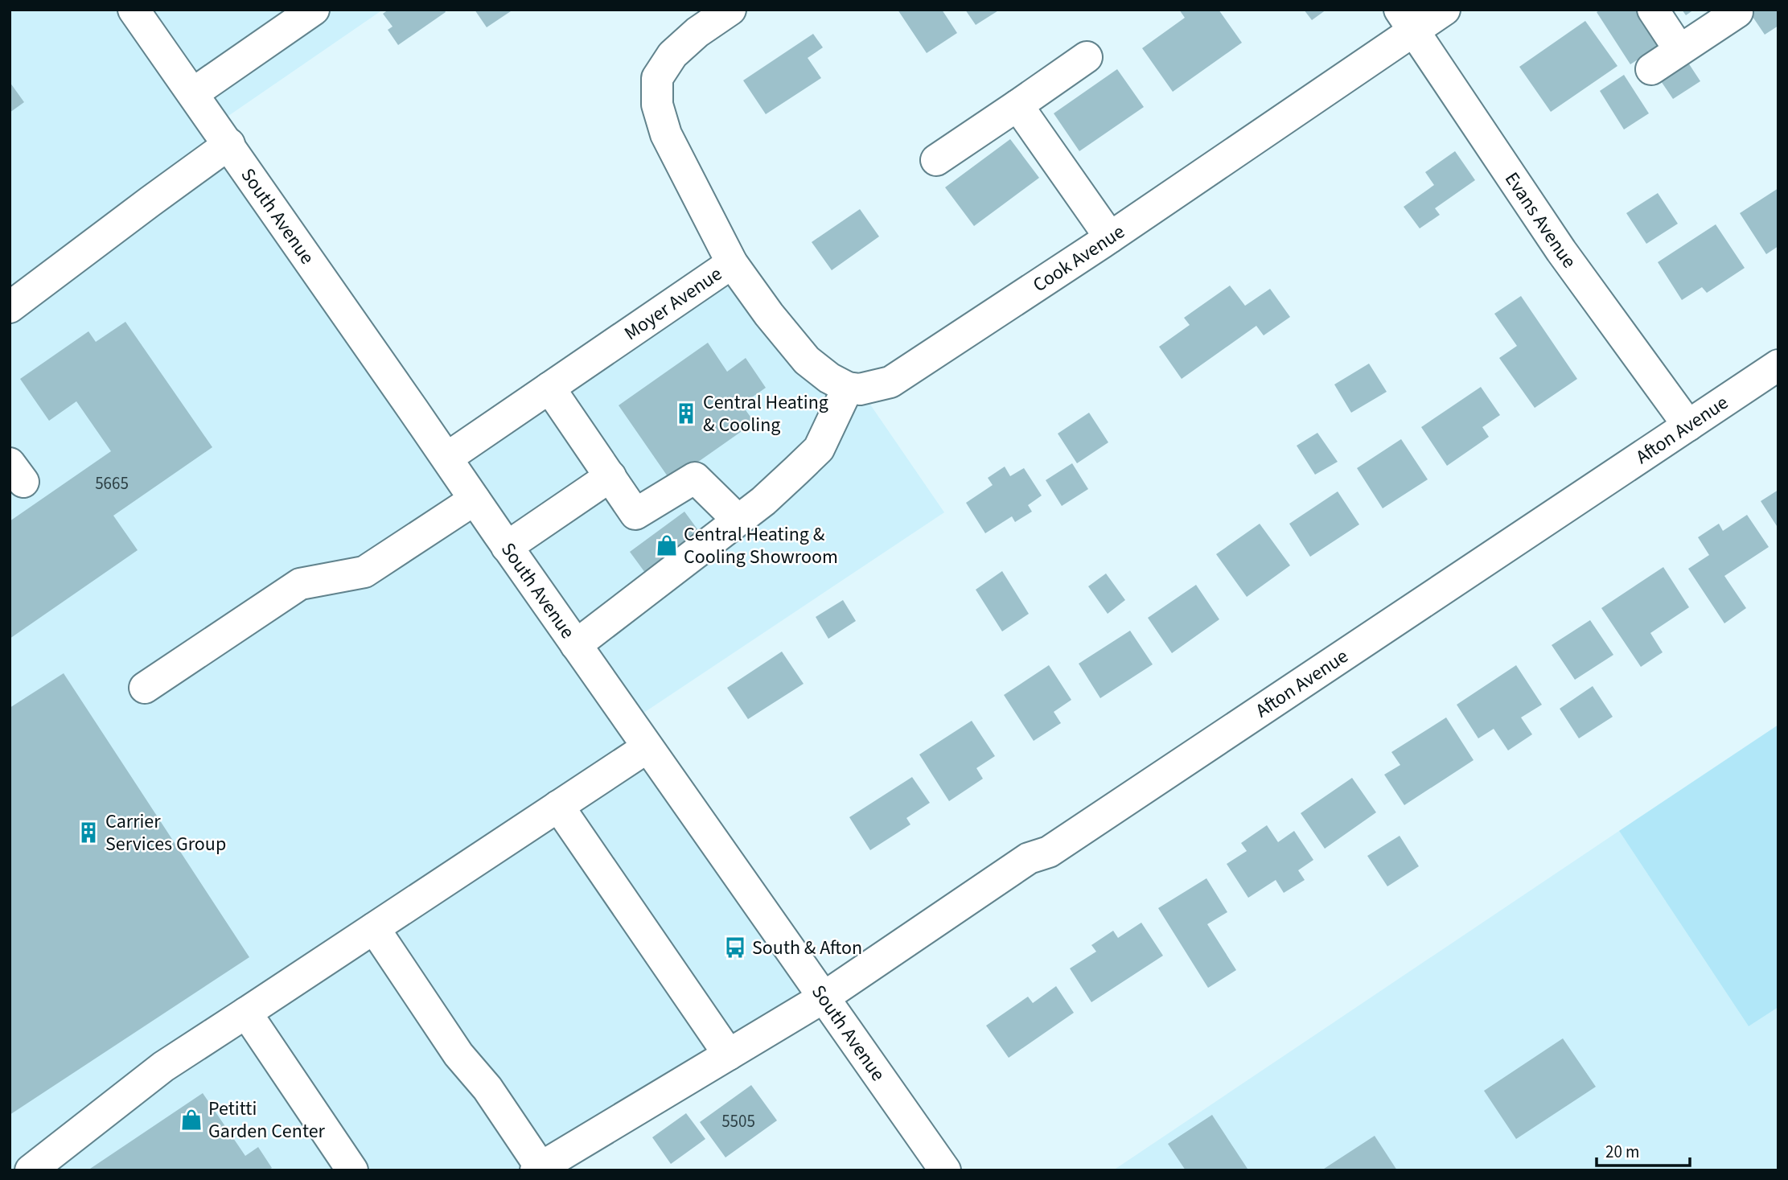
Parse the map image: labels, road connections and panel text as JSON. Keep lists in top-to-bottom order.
{
  "streets": {
    "street": [
      "South Avenue",
      "Evans Avenue",
      "Cook Avenue",
      "Moyer Avenue",
      "Afton Avenue"
    ]
  },
  "crossings": [
    ["South Avenue", "Moyer Avenue"],
    ["South Avenue", "Afton Avenue"],
    ["Evans Avenue", "Cook Avenue"],
    ["Evans Avenue", "Afton Avenue"]
  ],
  "places": {
    "building": ["Central Heating & Cooling", "Carrier Services Group"],
    "shop": ["Central Heating & Cooling Showroom", "Petitti Garden Center"],
    "bus stop": ["South & Afton"]
  },
  "house_numbers": ["5665", "5505"],
  "scale_bar": "20 m"
}
